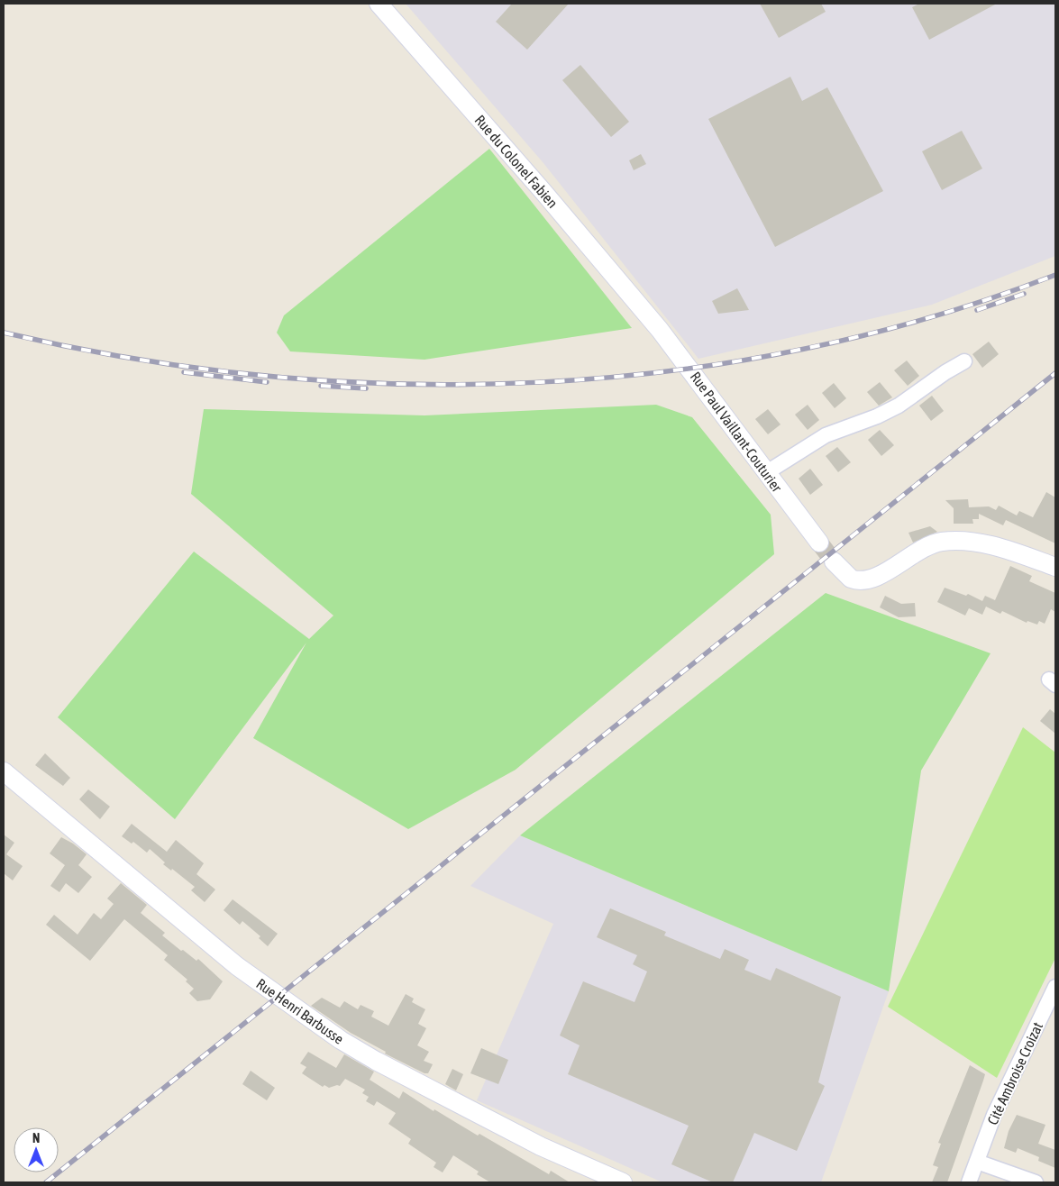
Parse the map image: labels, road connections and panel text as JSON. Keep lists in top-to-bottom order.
{
  "streets": {
    "street": [
      "Rue du Colonel Fabien",
      "Rue Paul Vaillant-Couturier",
      "Rue Henri Barbusse",
      "Cité Ambroise Croizat"
    ]
  },
  "crossings": [
    ["Rue du Colonel Fabien", "Rue Paul Vaillant-Couturier"]
  ],
  "north": "top"
}
